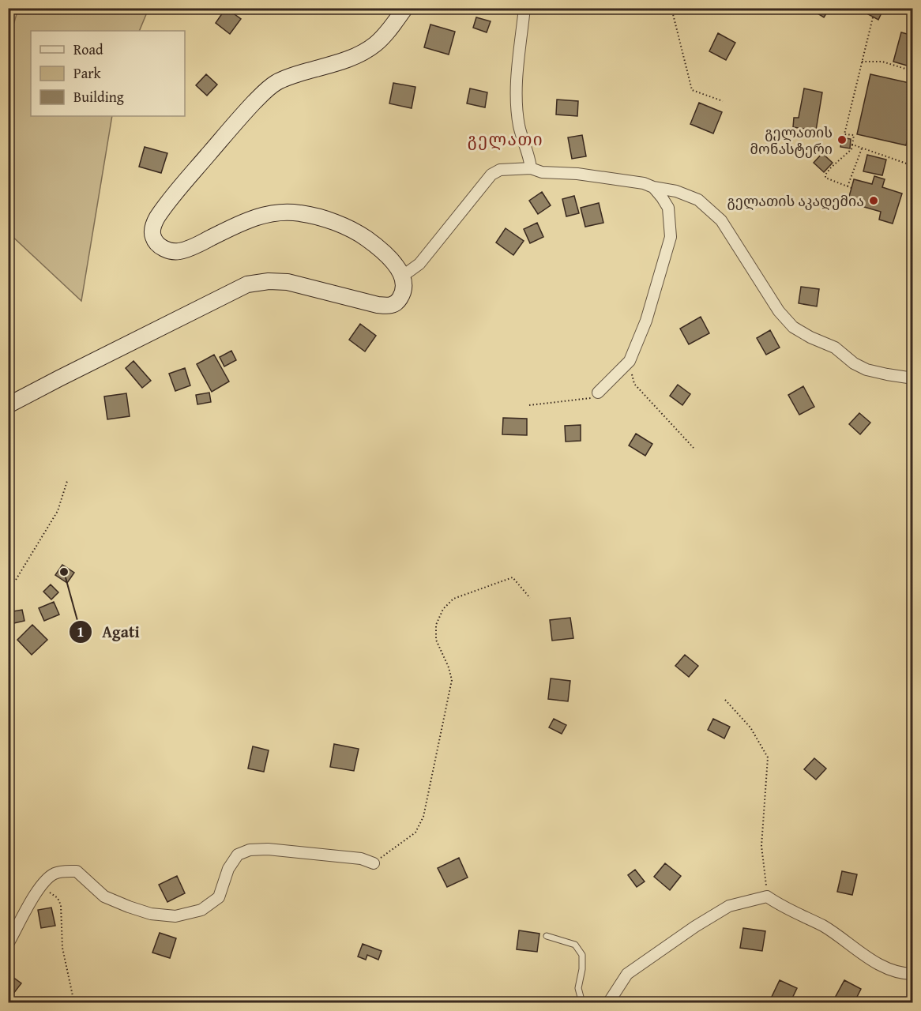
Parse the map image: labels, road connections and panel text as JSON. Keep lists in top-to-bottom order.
{
  "districts": ["გელათი"],
  "places": ["გელათის მონასტერი", "გელათის აკადემია", "Agati"],
  "legend": ["Road", "Park", "Building"]
}
